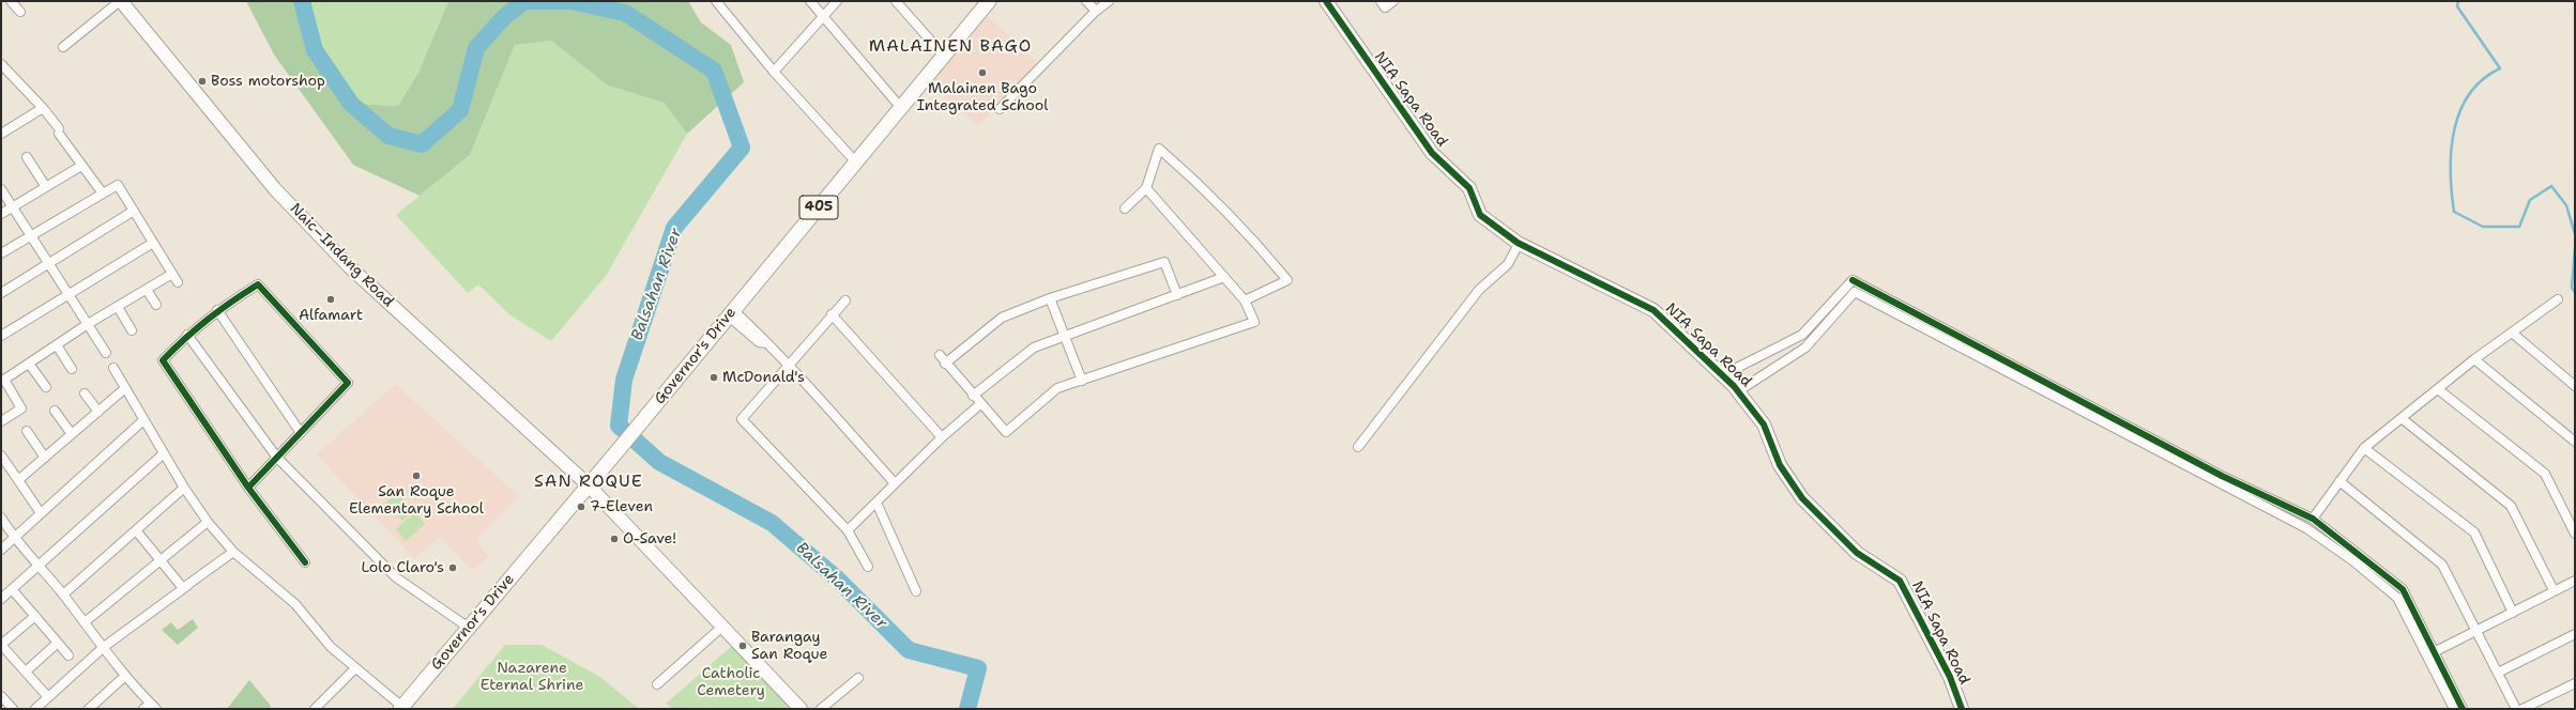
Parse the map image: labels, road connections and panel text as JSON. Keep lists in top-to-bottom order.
{
  "streets": {
    "main road": [
      "NIA Sapa Road",
      "405",
      "Naic–Indang Road",
      "Governor's Drive"
    ]
  },
  "crossings": [
    ["Naic–Indang Road", "Governor's Drive"]
  ],
  "districts": ["MALAINEN BAGO", "SAN ROQUE"],
  "water": ["Balsahan River"],
  "parks": ["Nazarene Eternal Shrine", "Catholic Cemetery"],
  "places": [
    "Malainen Bago Integrated School",
    "Boss motorshop",
    "Alfamart",
    "McDonald's",
    "San Roque Elementary School",
    "7-Eleven",
    "O-Save!",
    "Lolo Claro's",
    "Barangay San Roque"
  ]
}
